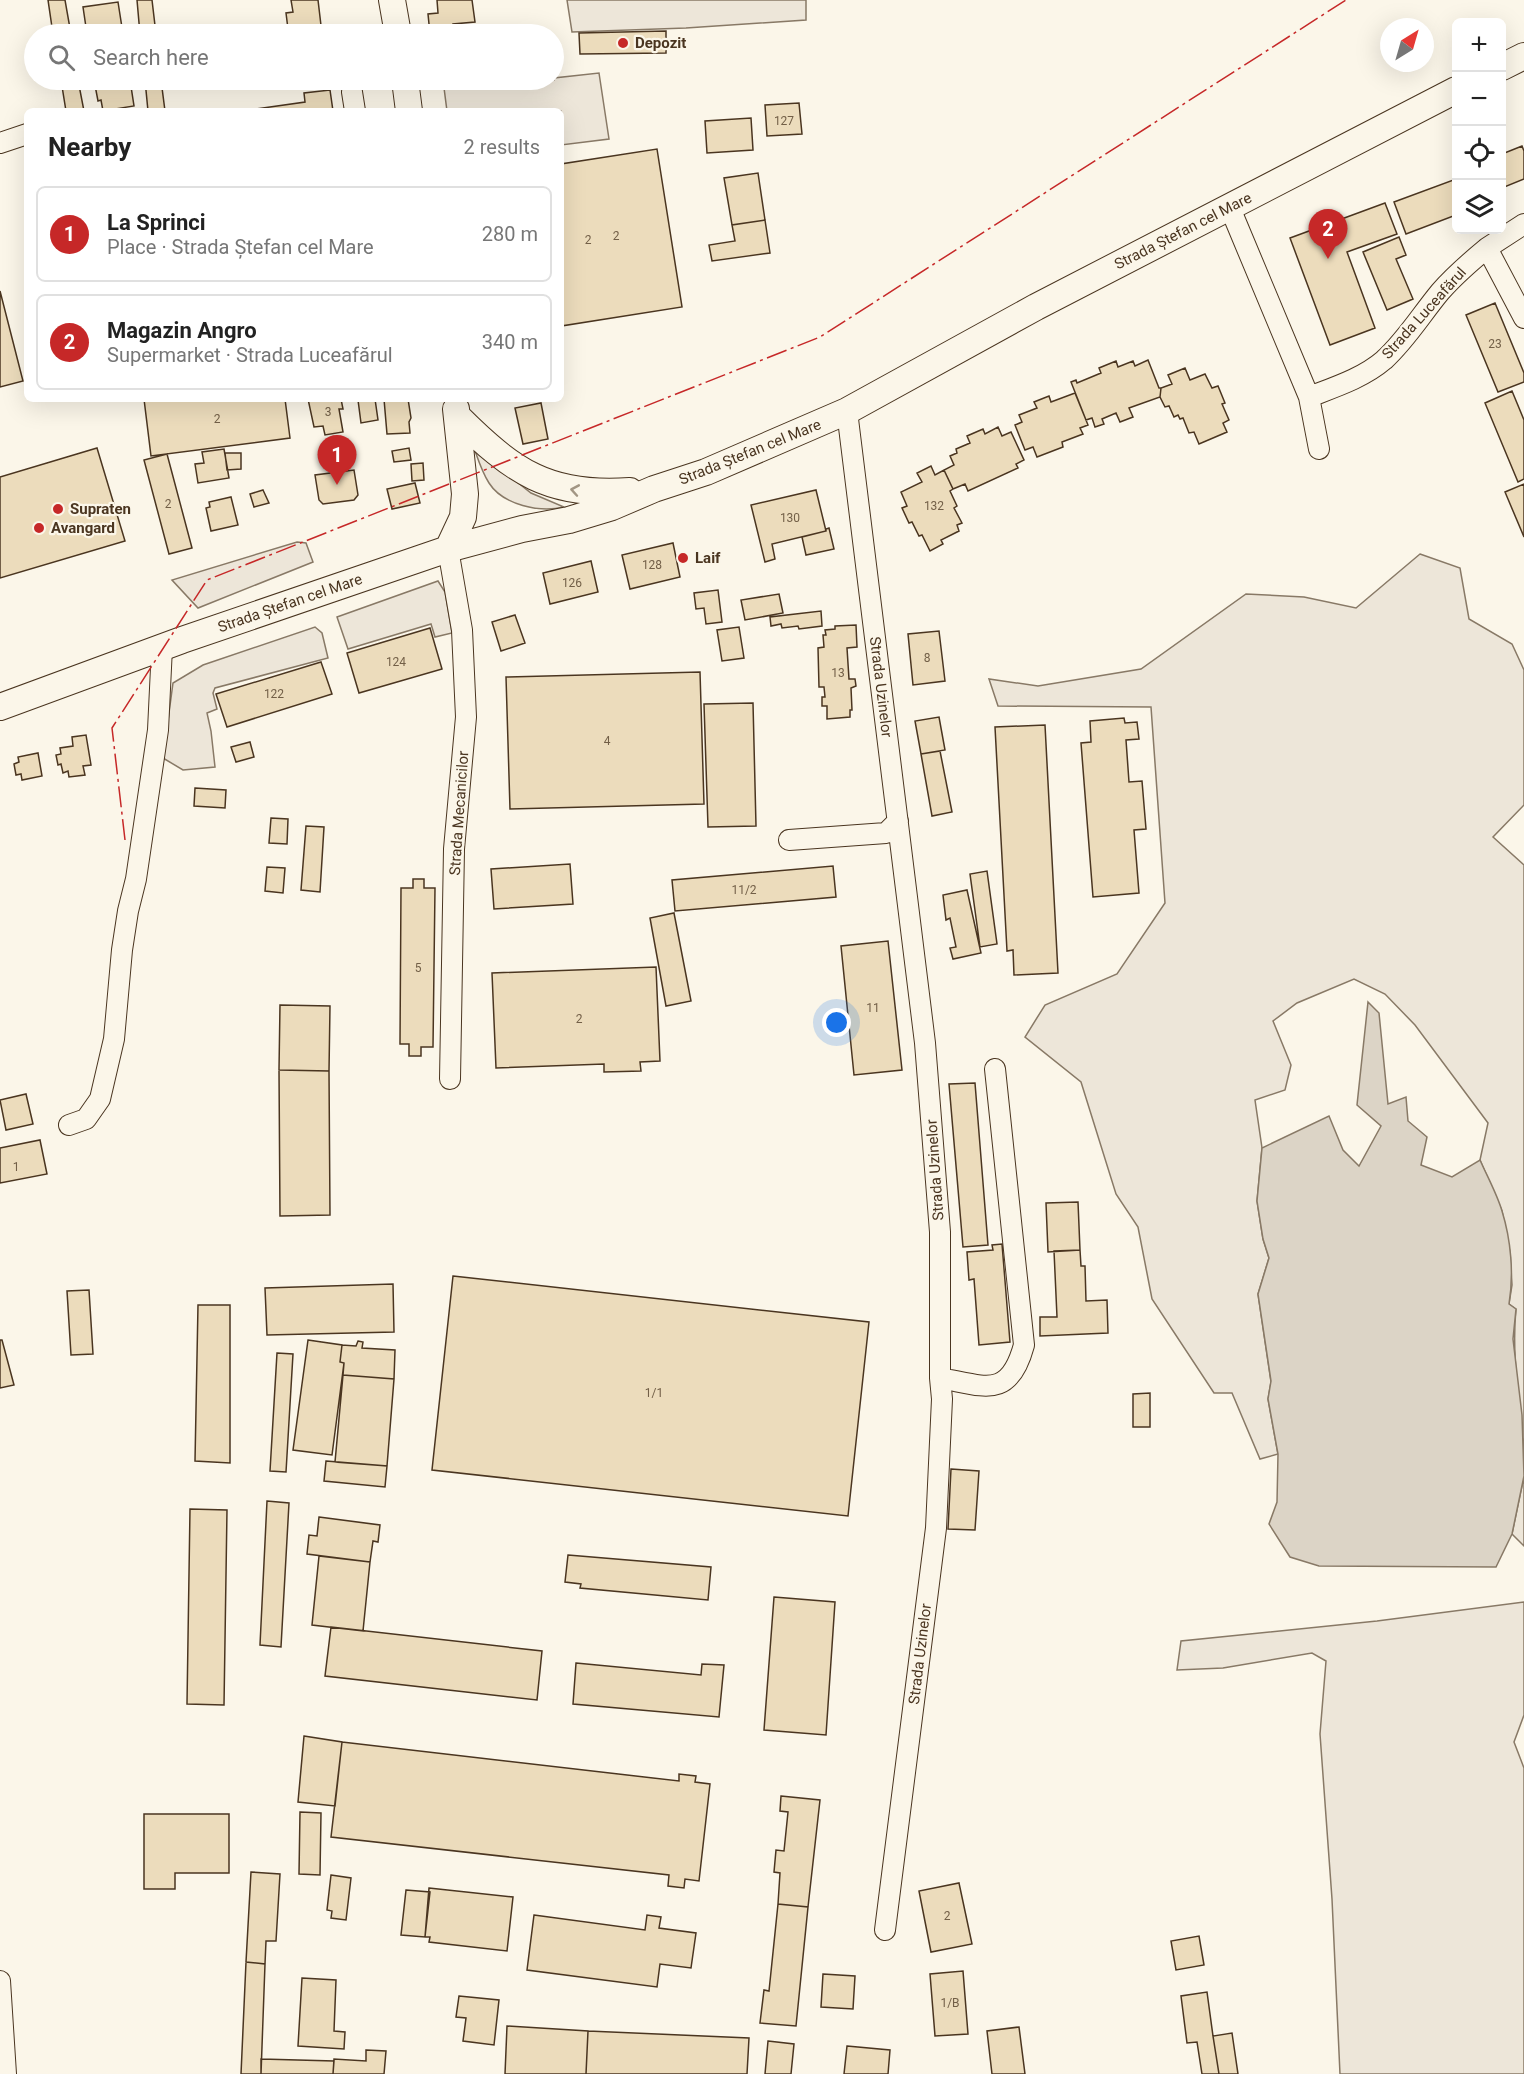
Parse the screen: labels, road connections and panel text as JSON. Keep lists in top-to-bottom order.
{
  "streets": {
    "main road": ["Strada Ștefan cel Mare"],
    "street": ["Strada Luceafărul", "Strada Uzinelor", "Strada Mecanicilor"]
  },
  "crossings": [
    ["Strada Ștefan cel Mare", "Strada Uzinelor"],
    ["Strada Ștefan cel Mare", "Strada Mecanicilor"]
  ],
  "places": [
    "Depozit",
    "Supraten",
    "Avangard",
    "Laif"
  ],
  "house_numbers": [
    "127",
    "2",
    "2",
    "23",
    "3",
    "2",
    "2",
    "132",
    "130",
    "128",
    "126",
    "8",
    "124",
    "13",
    "122",
    "4",
    "11/2",
    "5",
    "11",
    "2",
    "1",
    "1/1",
    "2",
    "1/B"
  ],
  "north": "top right",
  "page": {
    "map_buttons": ["+", "−"],
    "search": "Search here",
    "heading": ["Nearby", "2 results"],
    "list": [
      {
        "mark": "1",
        "name": "La Sprinci",
        "note": "Place · Strada Ștefan cel Mare",
        "value": "280 m"
      },
      {
        "mark": "2",
        "name": "Magazin Angro",
        "note": "Supermarket · Strada Luceafărul",
        "value": "340 m"
      }
    ],
    "pins": ["2", "1"]
  }
}
